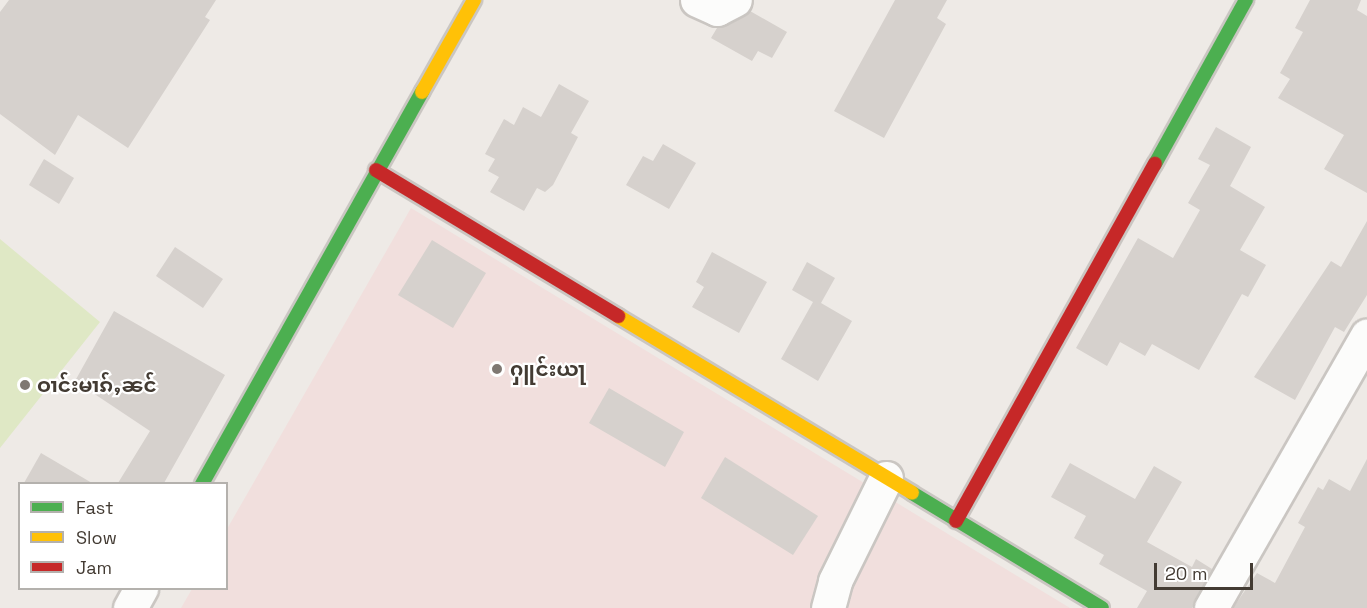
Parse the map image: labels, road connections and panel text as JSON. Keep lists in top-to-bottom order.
{
  "places": ["ႁူင်းယႃ", "ဝၢင်းမၢၵ်ႇၼင်"],
  "legend": ["Fast", "Slow", "Jam"],
  "scale_bar": "20 m"
}
